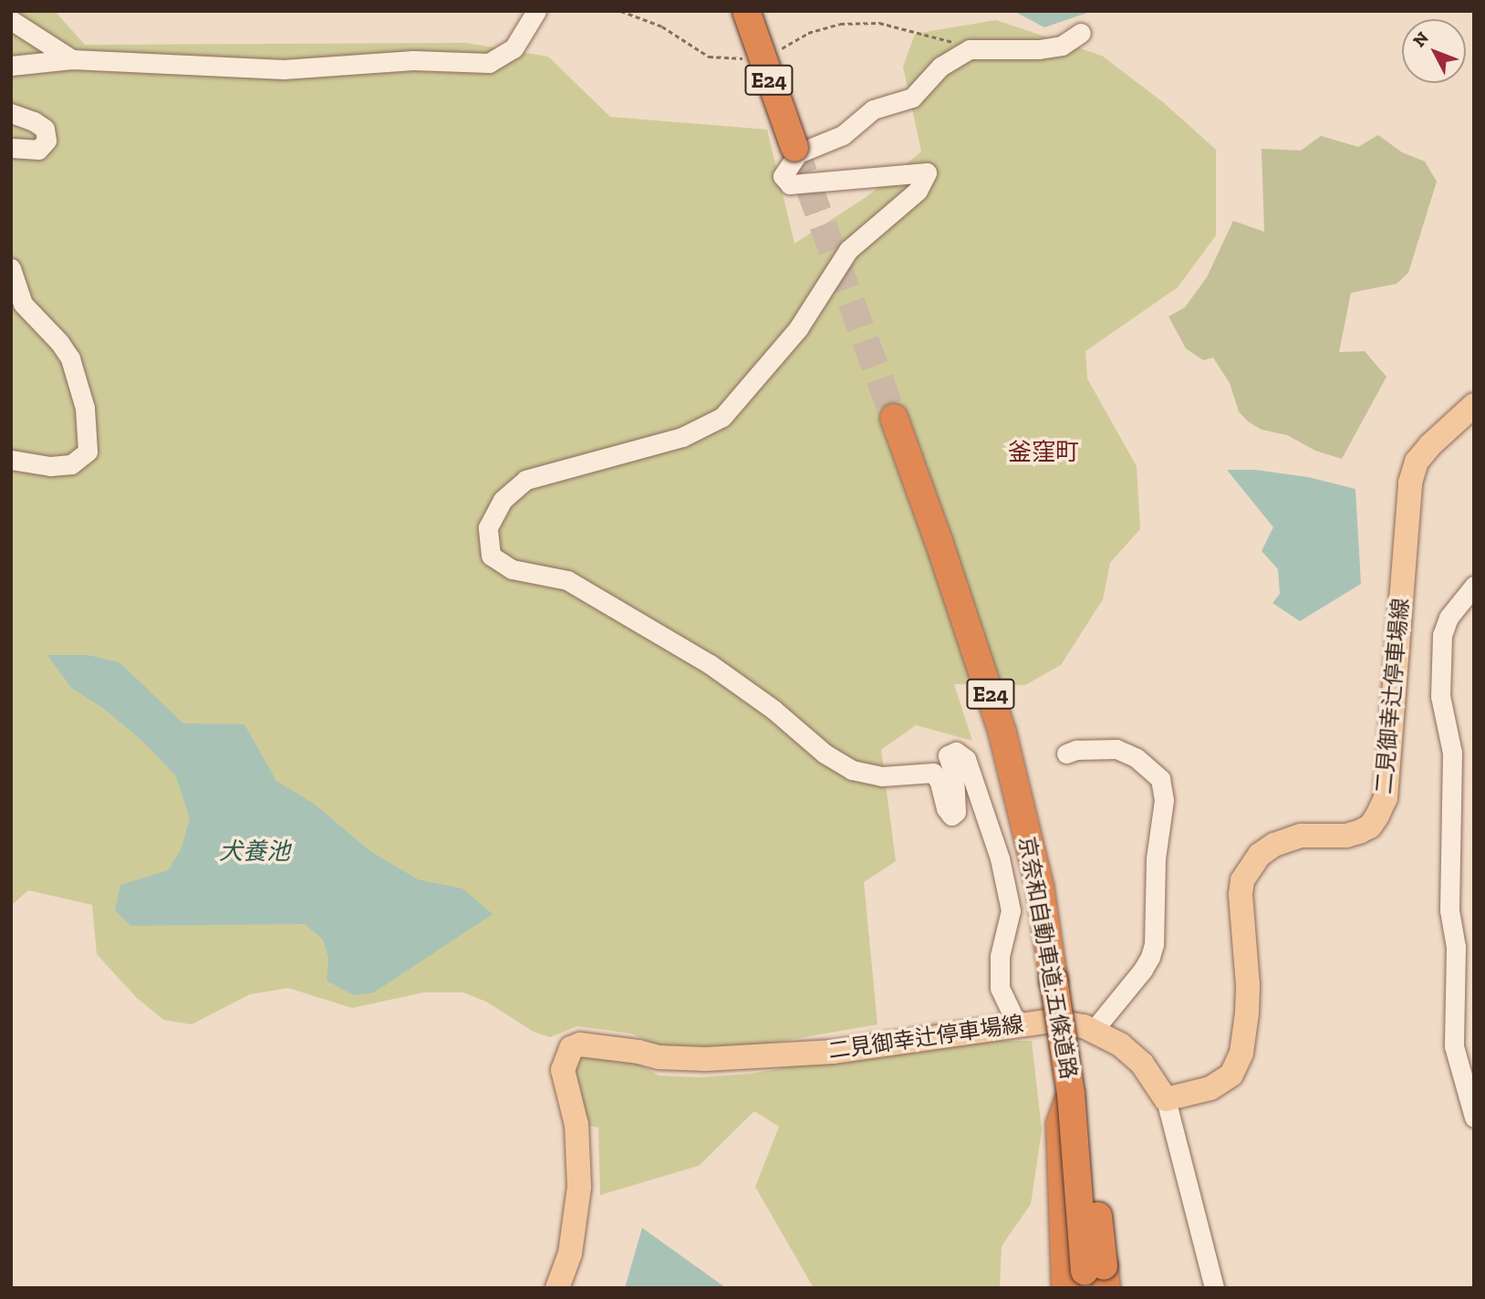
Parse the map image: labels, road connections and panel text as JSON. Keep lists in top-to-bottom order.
{
  "streets": {
    "highway": ["E24", "京奈和自動車道;五條道路"],
    "main road": ["二見御幸辻停車場線"]
  },
  "districts": ["釜窪町"],
  "water": ["犬養池"],
  "north": "top left"
}
